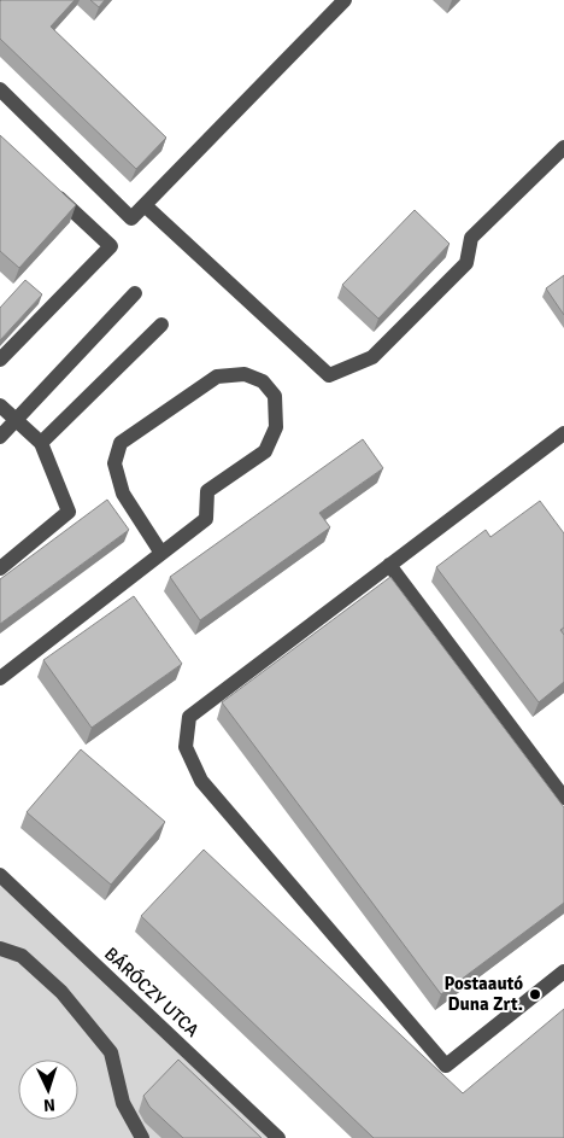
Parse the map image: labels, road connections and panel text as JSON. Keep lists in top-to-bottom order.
{
  "streets": {
    "street": ["BÁRÓCZY UTCA"]
  },
  "places": ["Postaautó Duna Zrt."],
  "north": "bottom"
}
